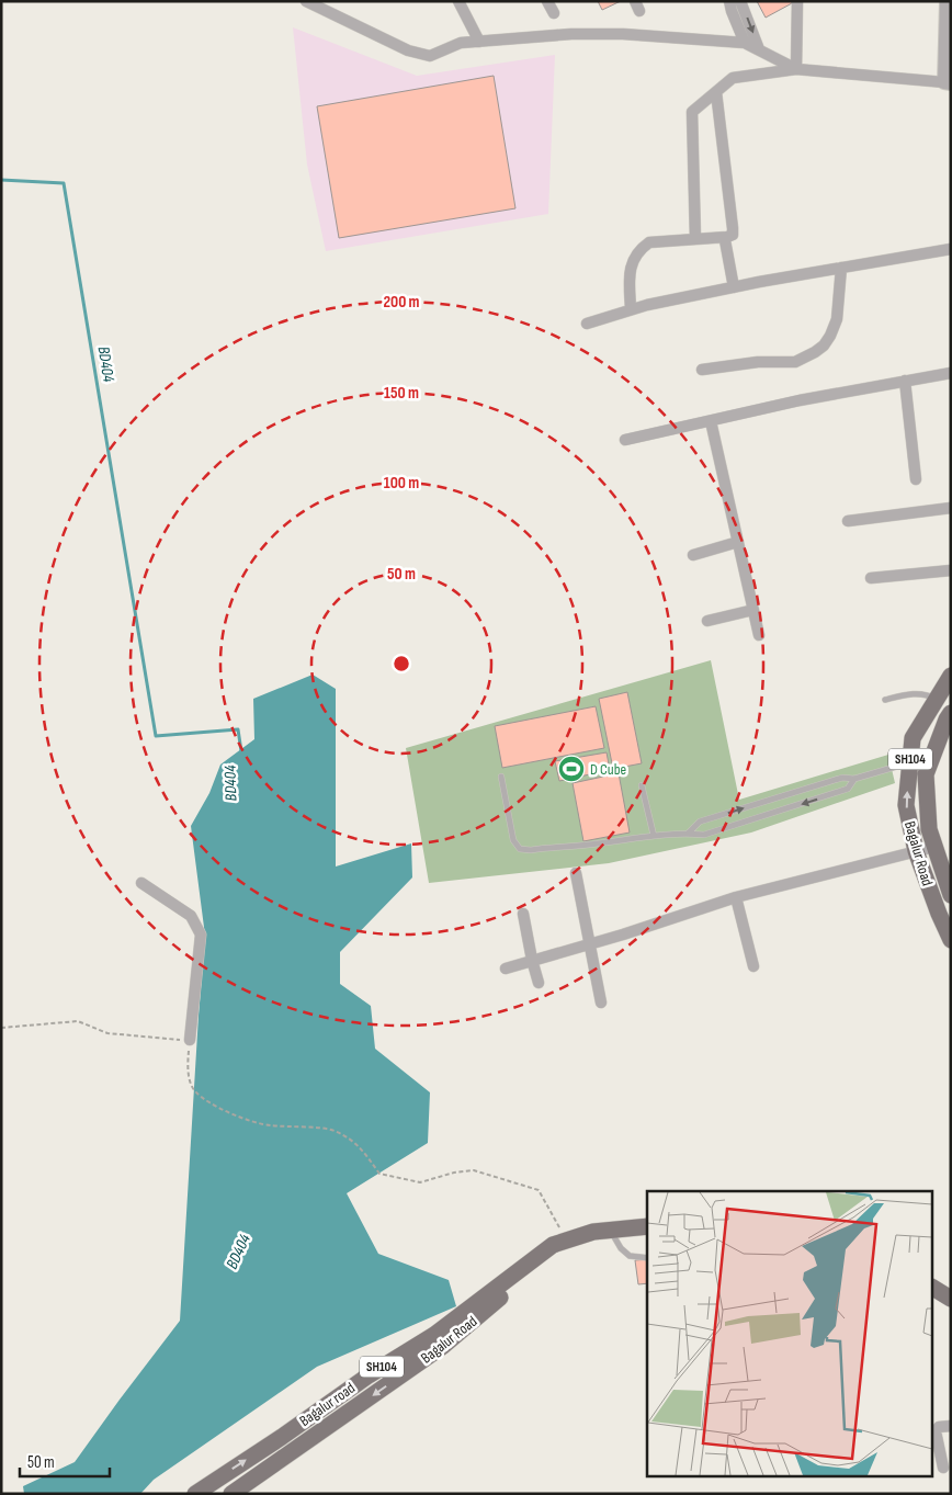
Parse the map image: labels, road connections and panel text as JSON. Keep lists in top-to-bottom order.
{
  "streets": {
    "main road": ["SH104", "Bagalur Road", "Bagalur road"]
  },
  "crossings": [
    ["Bagalur Road", "Bagalur road"]
  ],
  "one_way": ["Bagalur road"],
  "water": ["BD404"],
  "places": {
    "sports": ["D Cube"]
  },
  "scale_bar": "50 m",
  "rings": [
    "200 m",
    "150 m",
    "100 m",
    "50 m"
  ]
}
